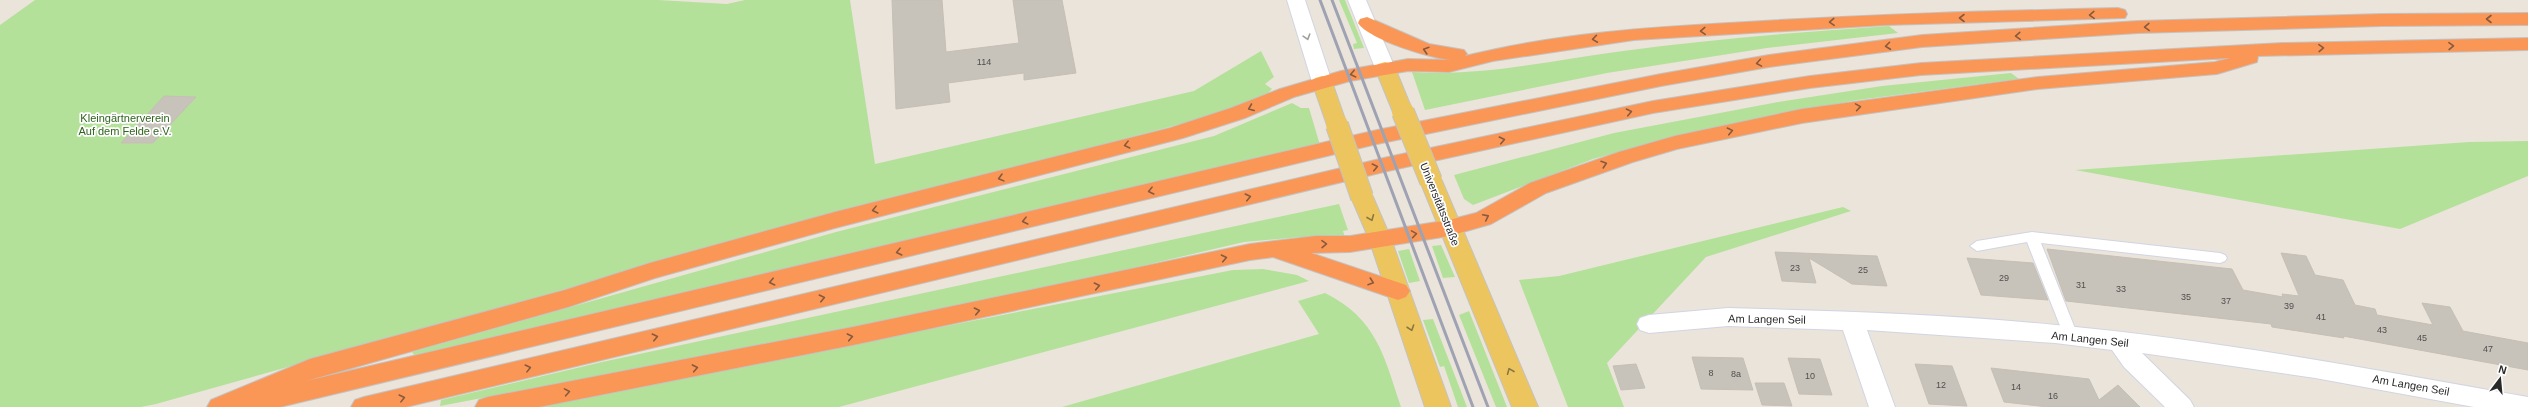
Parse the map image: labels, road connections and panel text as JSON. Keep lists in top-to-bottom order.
{
  "streets": {
    "main road": ["Universitätsstraße"],
    "street": ["Am Langen Seil"]
  },
  "one_way": ["Universitätsstraße"],
  "parks": ["Kleingärtnerverein Auf dem Felde e.V."],
  "house_numbers": [
    "114",
    "23",
    "25",
    "29",
    "31",
    "33",
    "35",
    "37",
    "39",
    "41",
    "43",
    "45",
    "47",
    "8",
    "8a",
    "10",
    "12",
    "14",
    "16"
  ],
  "north": "top"
}
